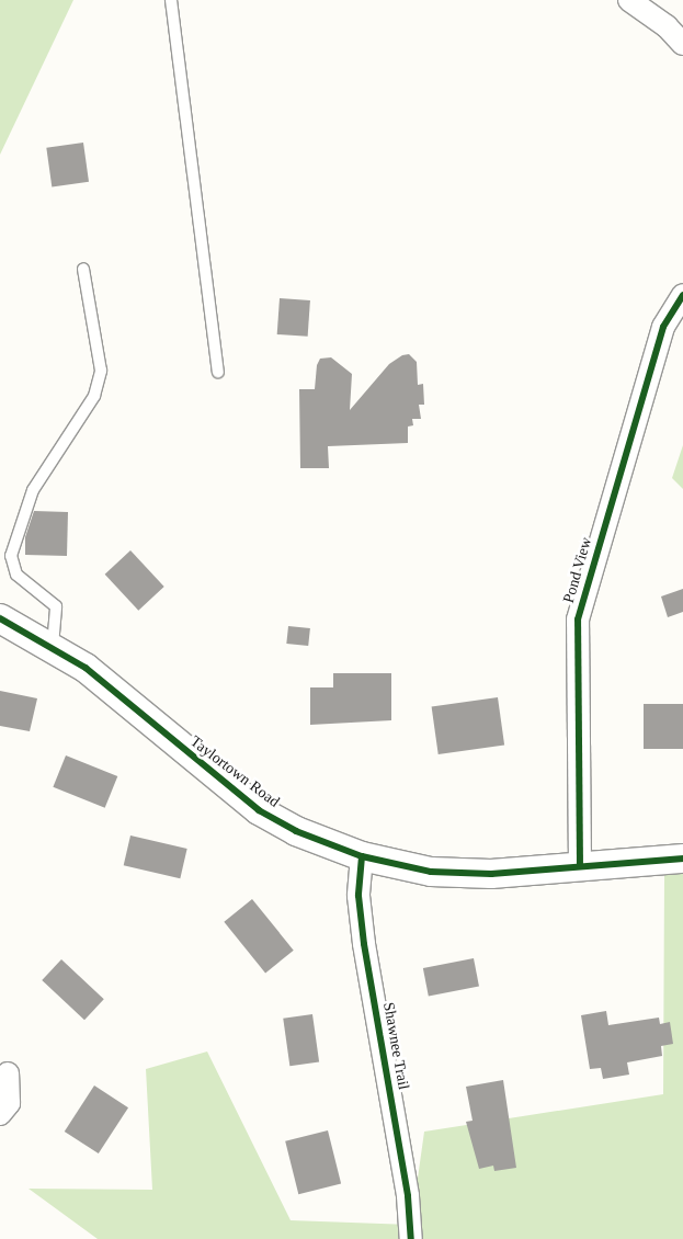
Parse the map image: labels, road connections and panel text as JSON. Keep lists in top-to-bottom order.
{
  "streets": {
    "street": ["Pond View", "Taylortown Road", "Shawnee Trail"]
  },
  "crossings": [
    ["Pond View", "Taylortown Road"],
    ["Taylortown Road", "Shawnee Trail"]
  ]
}
